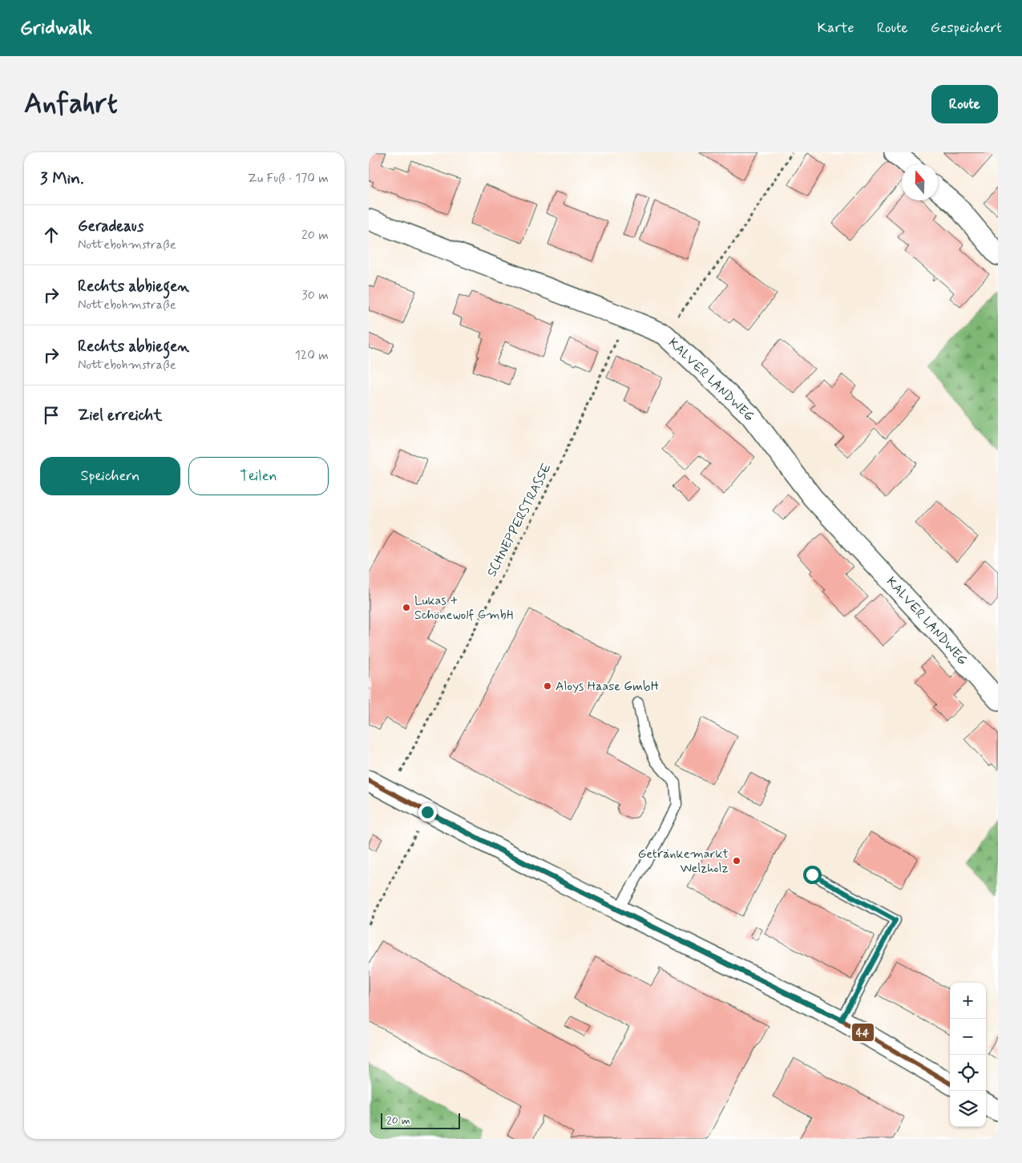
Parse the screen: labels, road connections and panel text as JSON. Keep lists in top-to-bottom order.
{
  "streets": {
    "street": ["KALVER LANDWEG"],
    "path": ["SCHNEPPERSTRASSE"]
  },
  "crossings": [
    ["KALVER LANDWEG", "SCHNEPPERSTRASSE"]
  ],
  "places": ["Lukas + Schönewolf GmbH", "Aloys Haase GmbH", "Getränkemarkt Welzholz"],
  "lines": ["transit line 44"],
  "scale_bar": "20 m",
  "north": "top",
  "page": {
    "header": "Gridwalk",
    "nav": ["Karte", "Route", "Gespeichert"],
    "buttons": [
      "Route",
      ["Speichern", "Teilen"]
    ],
    "title": "Anfahrt",
    "heading": ["3 Min.", "Zu Fuß · 170 m"],
    "list": [
      ["Geradeaus", "Nottebohmstraße", "20 m"],
      ["Rechts abbiegen", "Nottebohmstraße", "30 m"],
      ["Rechts abbiegen", "Nottebohmstraße", "120 m"],
      "Ziel erreicht"
    ],
    "map_buttons": ["+", "−"],
    "scale": "20 m"
  }
}
